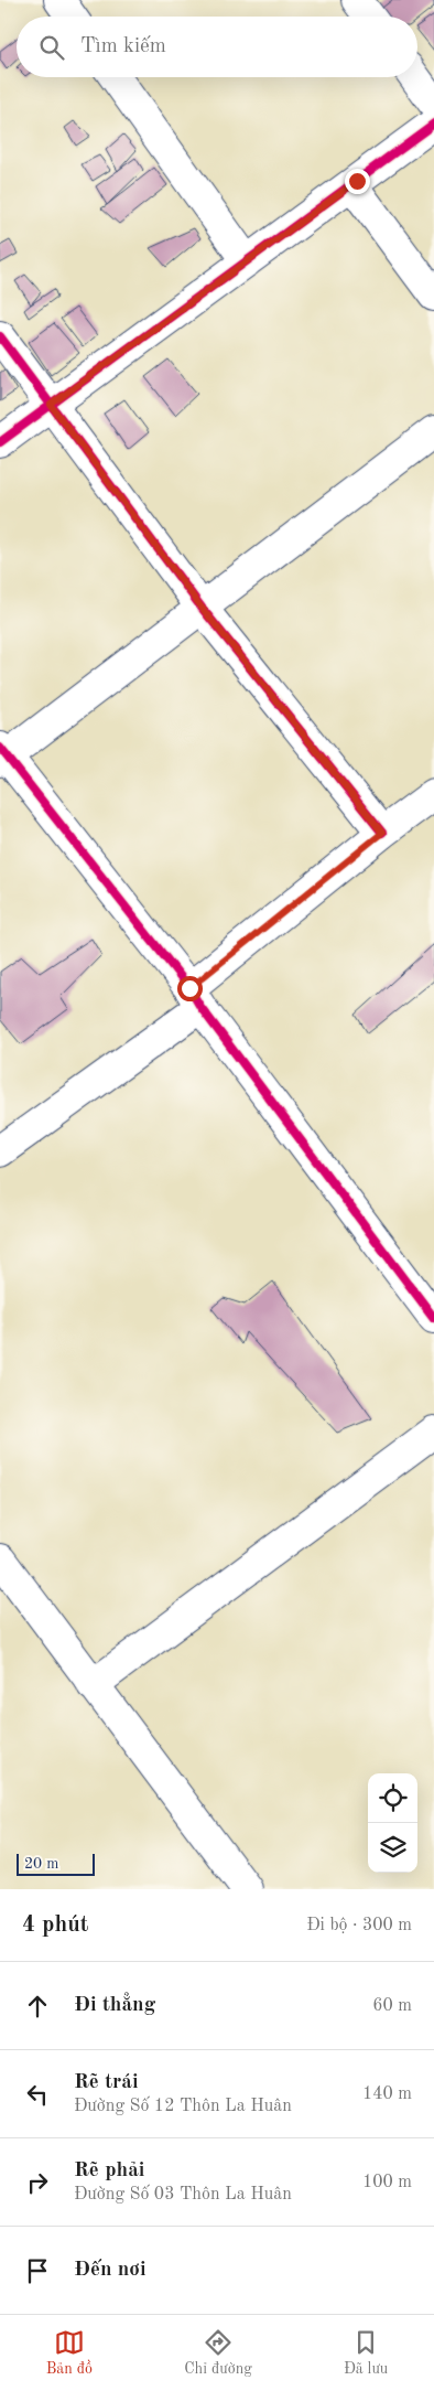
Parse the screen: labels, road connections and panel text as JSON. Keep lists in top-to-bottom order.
{
  "scale_bar": "20 m",
  "page": {
    "search": "Tìm kiếm",
    "scale": "20 m",
    "heading": ["4 phút", "Đi bộ · 300 m"],
    "list": [
      ["Đi thẳng", "60 m"],
      ["Rẽ trái", "Đường Số 12 Thôn La Huân", "140 m"],
      ["Rẽ phải", "Đường Số 03 Thôn La Huân", "100 m"],
      "Đến nơi"
    ],
    "nav": ["Bản đồ", "Chỉ đường", "Đã lưu"]
  }
}
